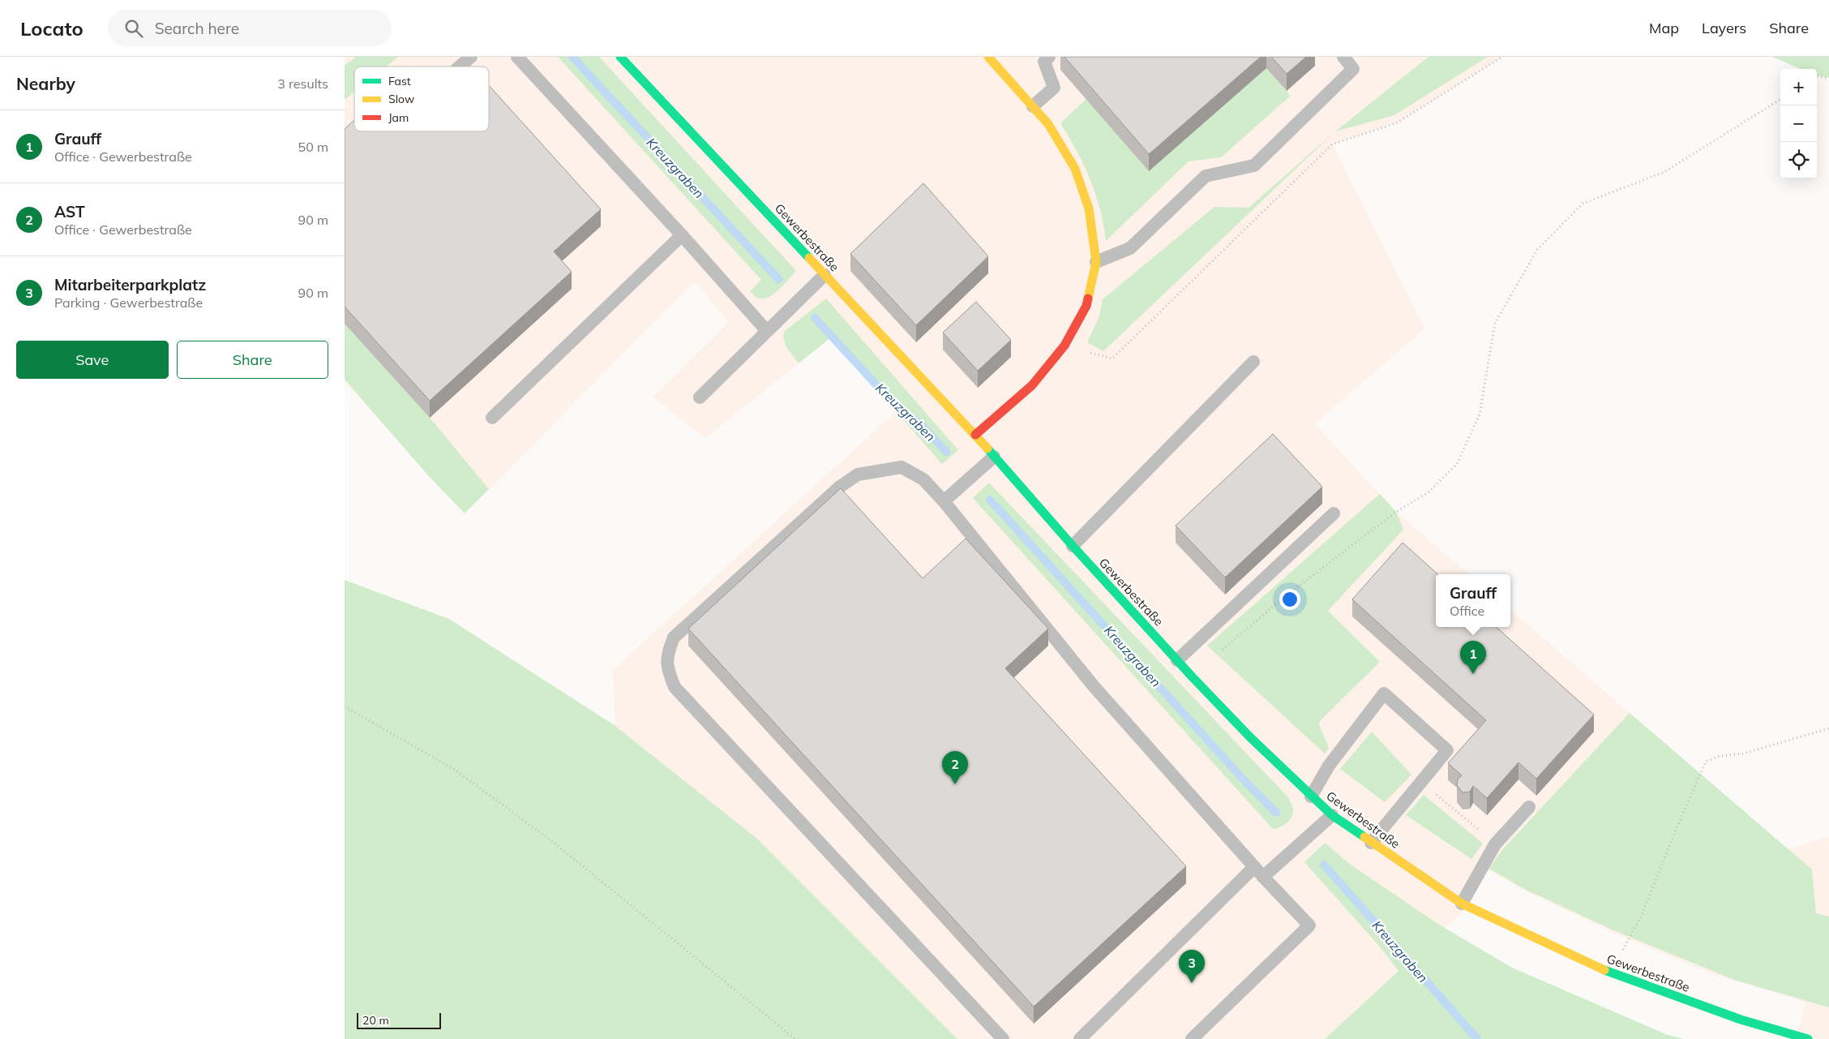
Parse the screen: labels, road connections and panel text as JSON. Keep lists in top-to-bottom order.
{
  "streets": {
    "street": ["Gewerbestraße"]
  },
  "water": ["Kreuzgraben"],
  "legend": ["Fast", "Slow", "Jam"],
  "scale_bar": "20 m",
  "page": {
    "header": "Locato",
    "search": "Search here",
    "nav": ["Map", "Layers", "Share"],
    "heading": ["Nearby", "3 results"],
    "map_buttons": ["+", "−"],
    "list": [
      {
        "mark": "1",
        "name": "Grauff",
        "note": "Office · Gewerbestraße",
        "value": "50 m"
      },
      {
        "mark": "2",
        "name": "AST",
        "note": "Office · Gewerbestraße",
        "value": "90 m"
      },
      {
        "mark": "3",
        "name": "Mitarbeiterparkplatz",
        "note": "Parking · Gewerbestraße",
        "value": "90 m"
      }
    ],
    "buttons": ["Save", "Share"],
    "popup": ["Grauff", "Office"],
    "pins": ["1", "2", "3"],
    "scale": "20 m"
  }
}
